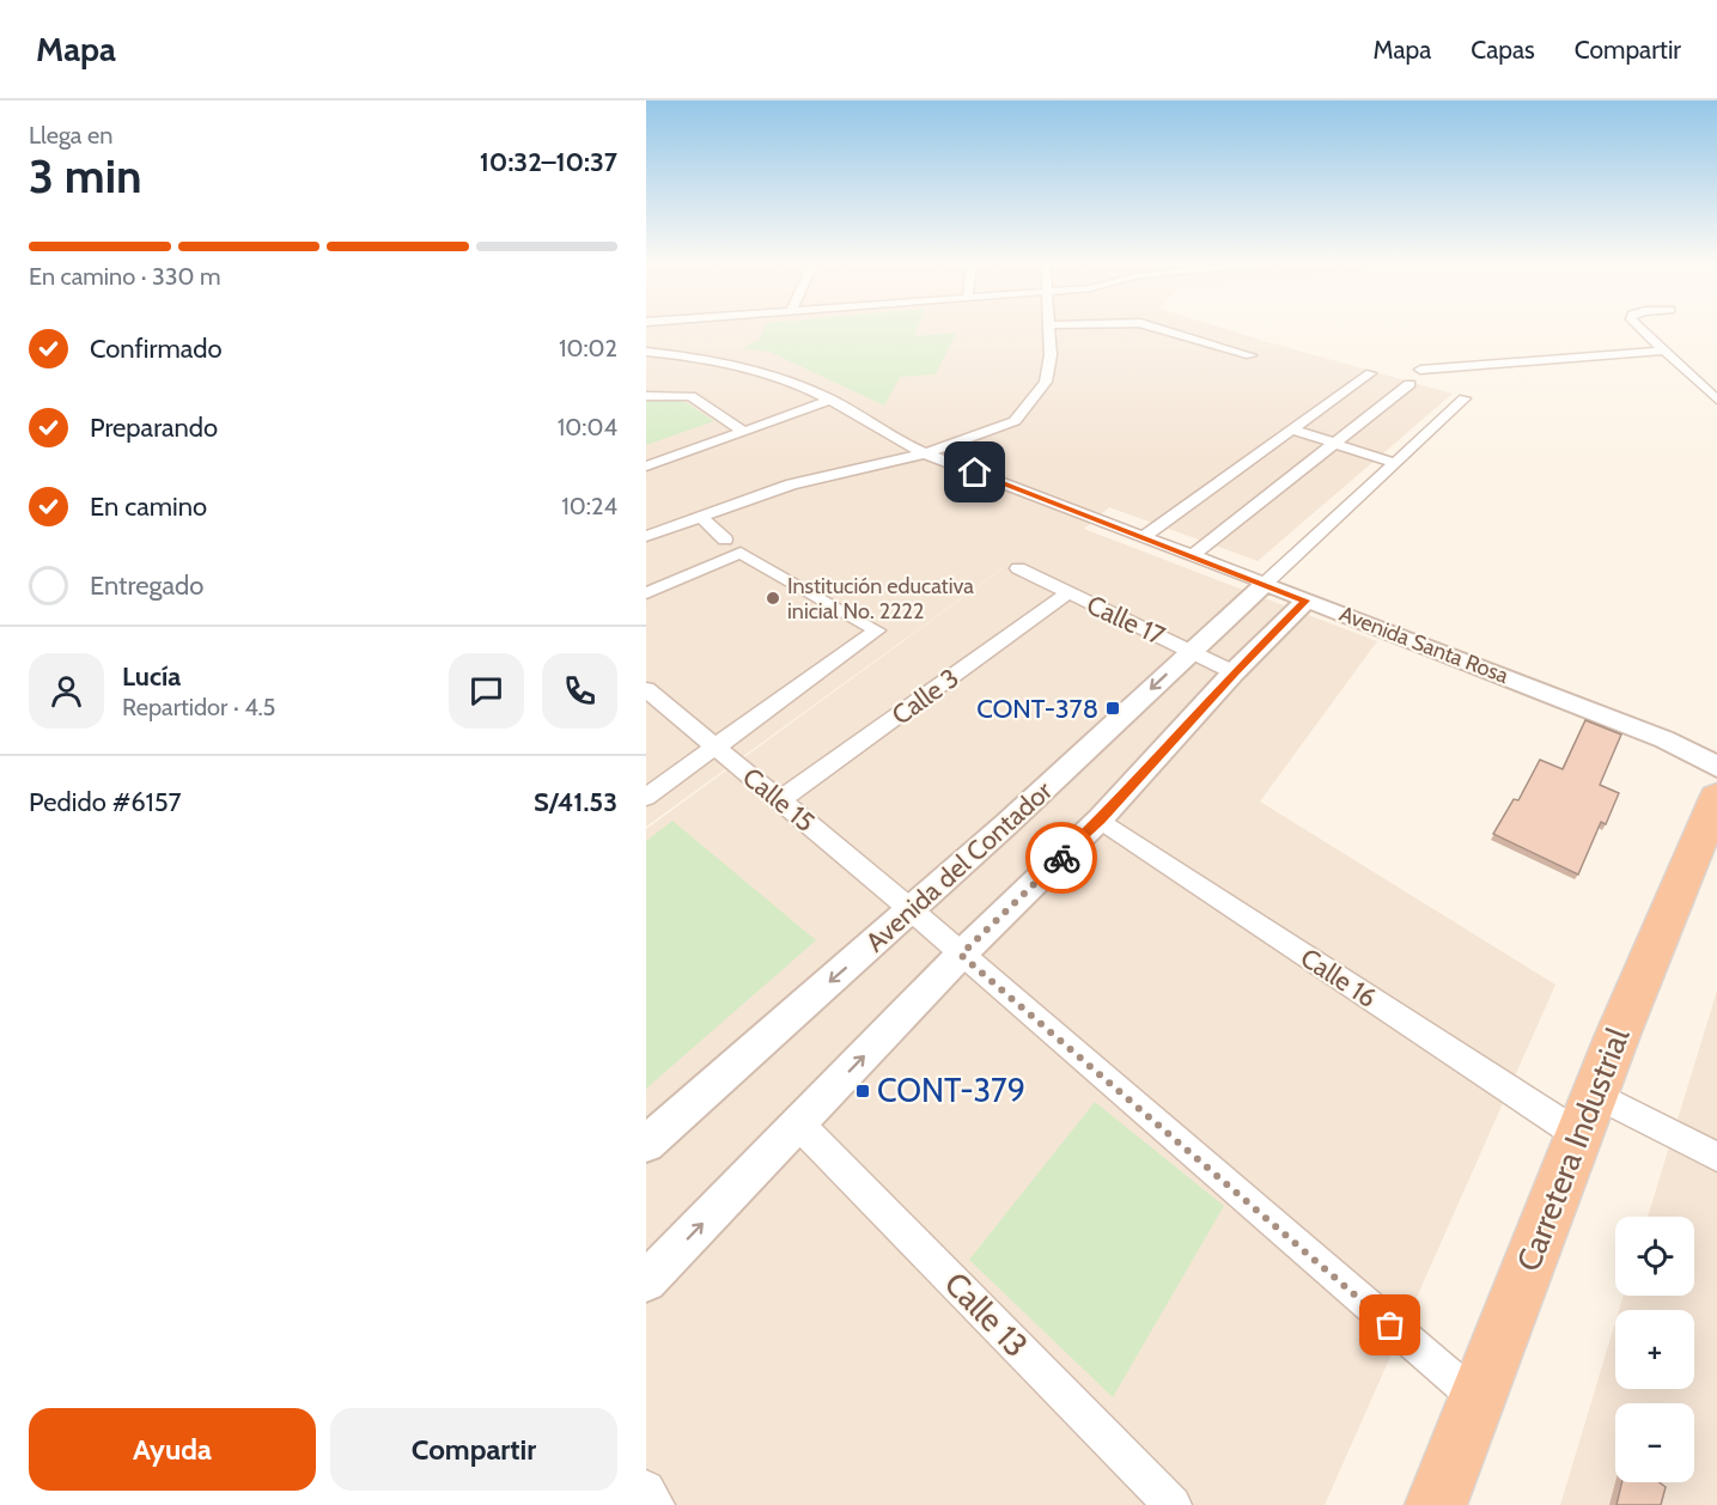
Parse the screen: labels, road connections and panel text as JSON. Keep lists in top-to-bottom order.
{
  "streets": {
    "highway": ["Carretera Industrial"],
    "street": [
      "Calle 17",
      "Avenida Santa Rosa",
      "Calle 3",
      "Calle 15",
      "Avenida del Contador",
      "Calle 16",
      "Calle 13"
    ]
  },
  "crossings": [
    ["Calle 17", "Calle 3"],
    ["Calle 17", "Avenida del Contador"],
    ["Avenida Santa Rosa", "Avenida del Contador"],
    ["Calle 3", "Calle 15"],
    ["Calle 15", "Avenida del Contador"],
    ["Calle 15", "Carretera Industrial"],
    ["Calle 16", "Carretera Industrial"]
  ],
  "places": {
    "other": ["Institución educativa inicial No. 2222"],
    "transit": ["CONT-378", "CONT-379"]
  },
  "page": {
    "header": "Mapa",
    "nav": ["Mapa", "Capas", "Compartir"],
    "heading": ["3 min", "Llega en", "10:32–10:37"],
    "panel": [
      "Lucía",
      "Repartidor · 4.5",
      "Pedido #6157",
      "S/41.53"
    ],
    "bar": "En camino · 330 m",
    "list": [
      ["Confirmado", "10:02"],
      ["Preparando", "10:04"],
      ["En camino", "10:24"],
      "Entregado"
    ],
    "map_buttons": ["+", "−"],
    "buttons": ["Ayuda", "Compartir"]
  }
}
